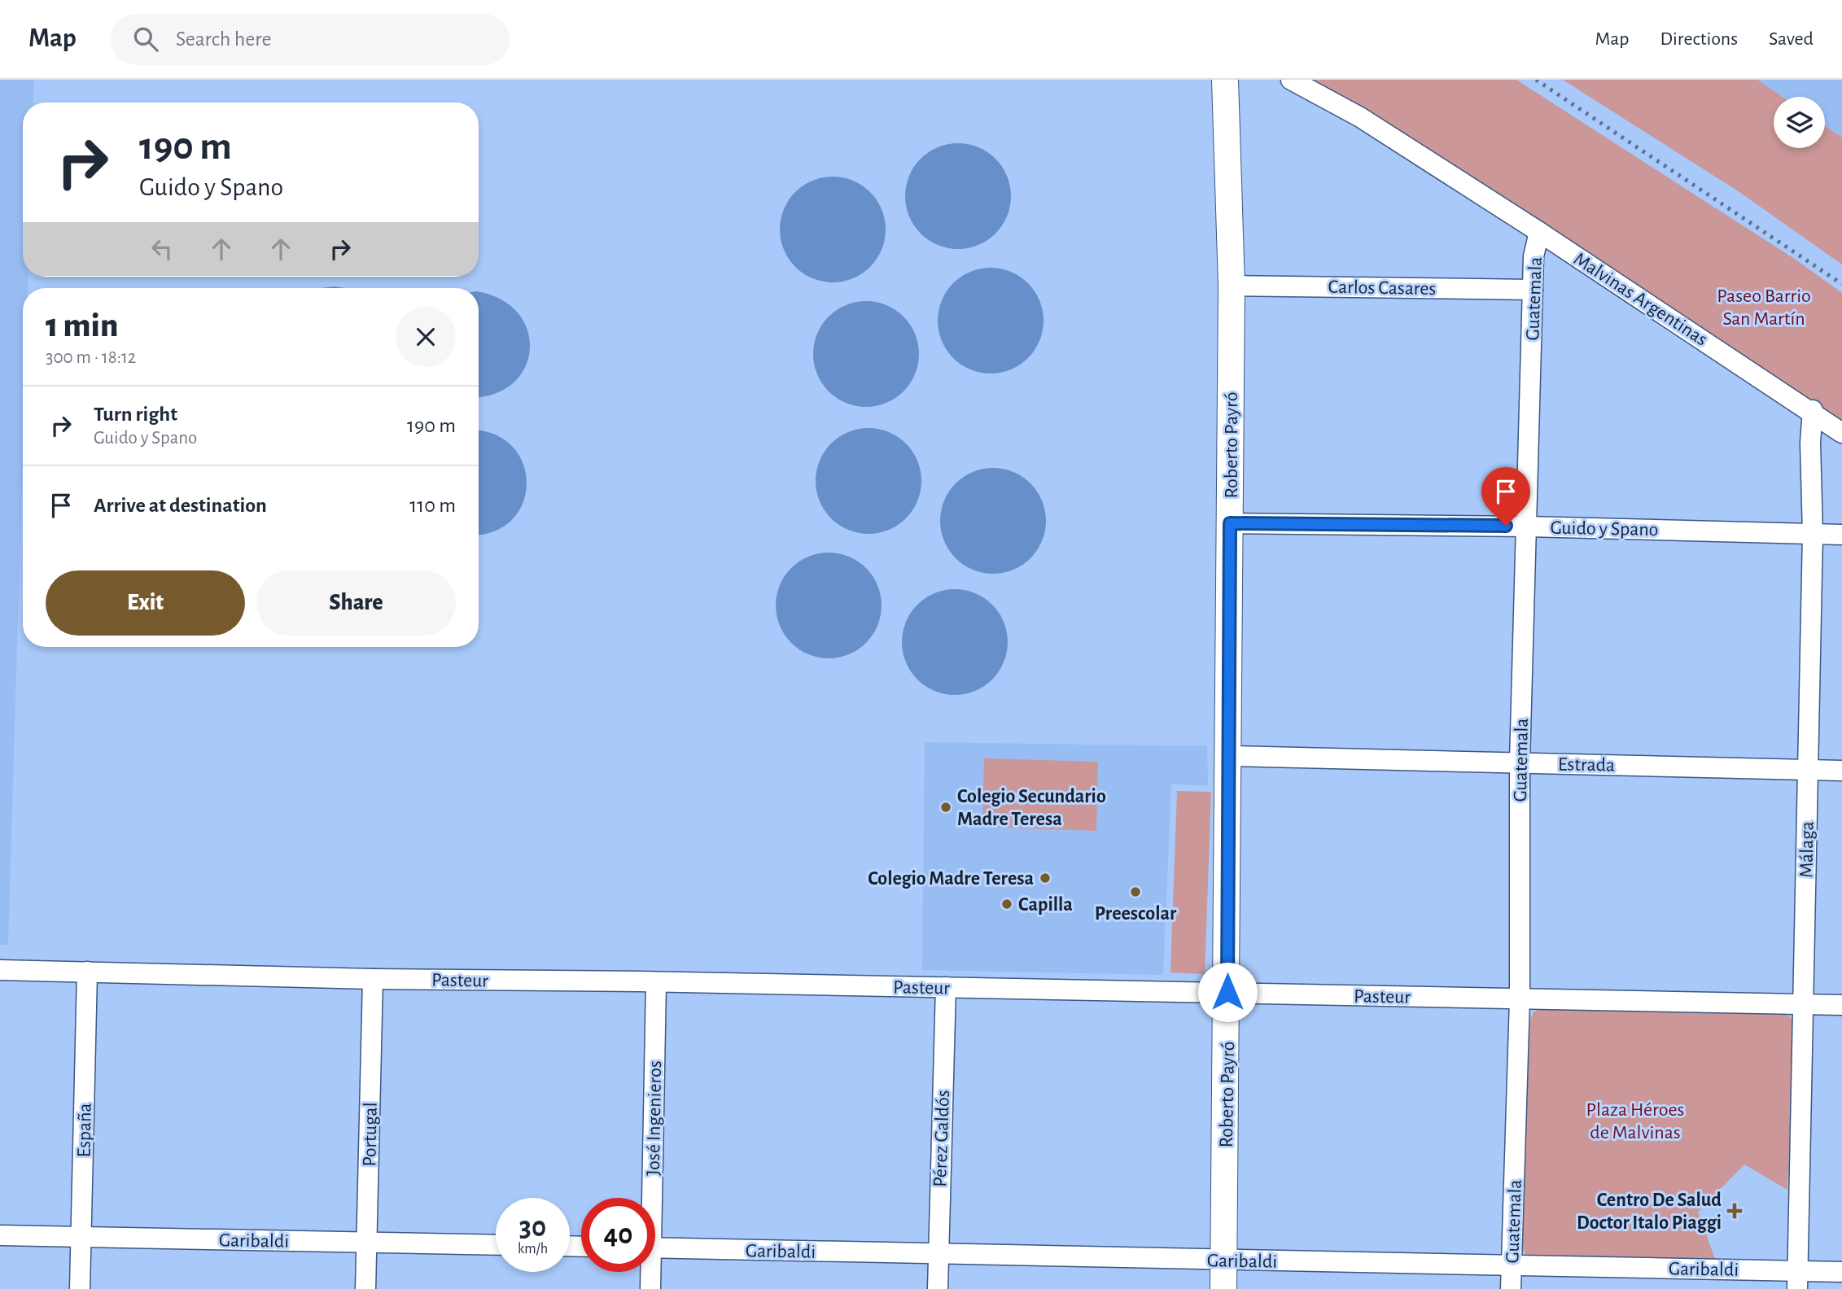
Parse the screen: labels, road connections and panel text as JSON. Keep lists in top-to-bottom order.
{
  "streets": {
    "street": [
      "Carlos Casares",
      "Guatemala",
      "Malvinas Argentinas",
      "Roberto Payró",
      "Guido y Spano",
      "Estrada",
      "Málaga",
      "Pasteur",
      "José Ingenieros",
      "España",
      "Portugal",
      "Pérez Galdós",
      "Garibaldi"
    ]
  },
  "crossings": [
    ["Carlos Casares", "Guatemala"],
    ["Carlos Casares", "Roberto Payró"],
    ["Guatemala", "Malvinas Argentinas"],
    ["Guatemala", "Guido y Spano"],
    ["Guatemala", "Estrada"],
    ["Guatemala", "Pasteur"],
    ["Guatemala", "Garibaldi"],
    ["Malvinas Argentinas", "Málaga"],
    ["Roberto Payró", "Guido y Spano"],
    ["Roberto Payró", "Estrada"],
    ["Roberto Payró", "Pasteur"],
    ["Roberto Payró", "Garibaldi"],
    ["Guido y Spano", "Málaga"],
    ["Estrada", "Málaga"],
    ["Málaga", "Pasteur"],
    ["Málaga", "Garibaldi"],
    ["Pasteur", "José Ingenieros"],
    ["Pasteur", "España"],
    ["Pasteur", "Portugal"],
    ["Pasteur", "Pérez Galdós"],
    ["España", "Garibaldi"],
    ["Portugal", "Garibaldi"],
    ["Pérez Galdós", "Garibaldi"]
  ],
  "parks": ["Paseo Barrio San Martín", "Plaza Héroes de Malvinas"],
  "places": {
    "other": [
      "Colegio Secundario Madre Teresa",
      "Colegio Madre Teresa",
      "Preescolar",
      "Capilla"
    ],
    "health": ["Centro De Salud Doctor Italo Piaggi"]
  },
  "page": {
    "header": "Map",
    "search": "Search here",
    "nav": ["Map", "Directions", "Saved"],
    "turn": ["190 m", "Guido y Spano"],
    "heading": ["1 min", "300 m · 18:12"],
    "list": [
      {
        "name": "Turn right",
        "note": "Guido y Spano",
        "value": "190 m"
      },
      {
        "name": "Arrive at destination",
        "value": "110 m"
      }
    ],
    "buttons": ["Exit", "Share"],
    "speed": "30 km/h",
    "limit": "40"
  }
}
